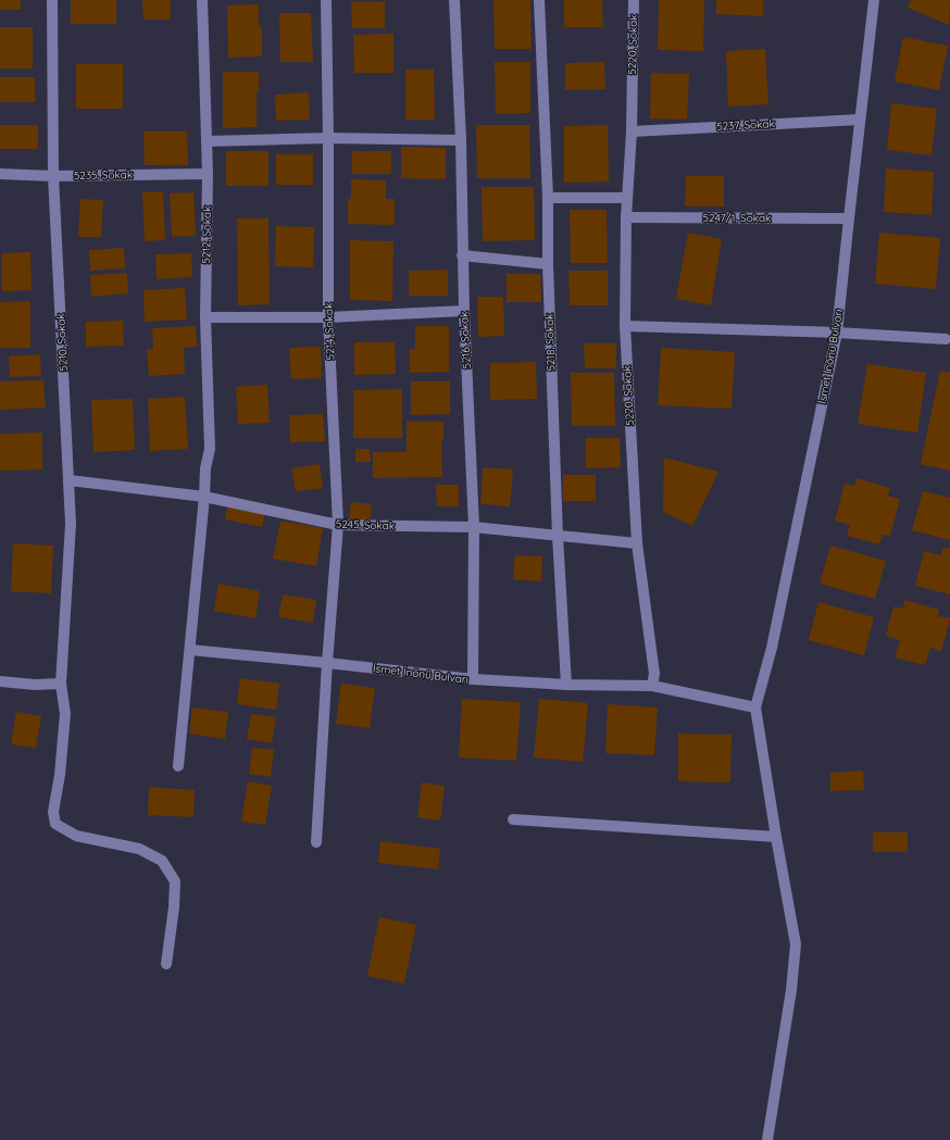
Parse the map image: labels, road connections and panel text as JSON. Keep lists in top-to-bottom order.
{
  "streets": {
    "street": [
      "5220. Sokak",
      "5237. Sokak",
      "5235. Sokak",
      "5247/1. Sokak",
      "5212. Sokak",
      "5214. Sokak",
      "5216. Sokak",
      "5210. Sokak",
      "5218. Sokak",
      "İsmet İnönü Bulvarı",
      "5245. Sokak"
    ]
  },
  "crossings": [
    ["5220. Sokak", "5237. Sokak"],
    ["5220. Sokak", "5247/1. Sokak"],
    ["5220. Sokak", "İsmet İnönü Bulvarı"],
    ["5220. Sokak", "5245. Sokak"],
    ["5237. Sokak", "İsmet İnönü Bulvarı"],
    ["5235. Sokak", "5212. Sokak"],
    ["5235. Sokak", "5210. Sokak"],
    ["5247/1. Sokak", "İsmet İnönü Bulvarı"],
    ["5212. Sokak", "İsmet İnönü Bulvarı"],
    ["5212. Sokak", "5245. Sokak"],
    ["5214. Sokak", "İsmet İnönü Bulvarı"],
    ["5214. Sokak", "5245. Sokak"],
    ["5216. Sokak", "İsmet İnönü Bulvarı"],
    ["5216. Sokak", "5245. Sokak"],
    ["5210. Sokak", "5245. Sokak"],
    ["5218. Sokak", "İsmet İnönü Bulvarı"],
    ["5218. Sokak", "5245. Sokak"]
  ]
}
